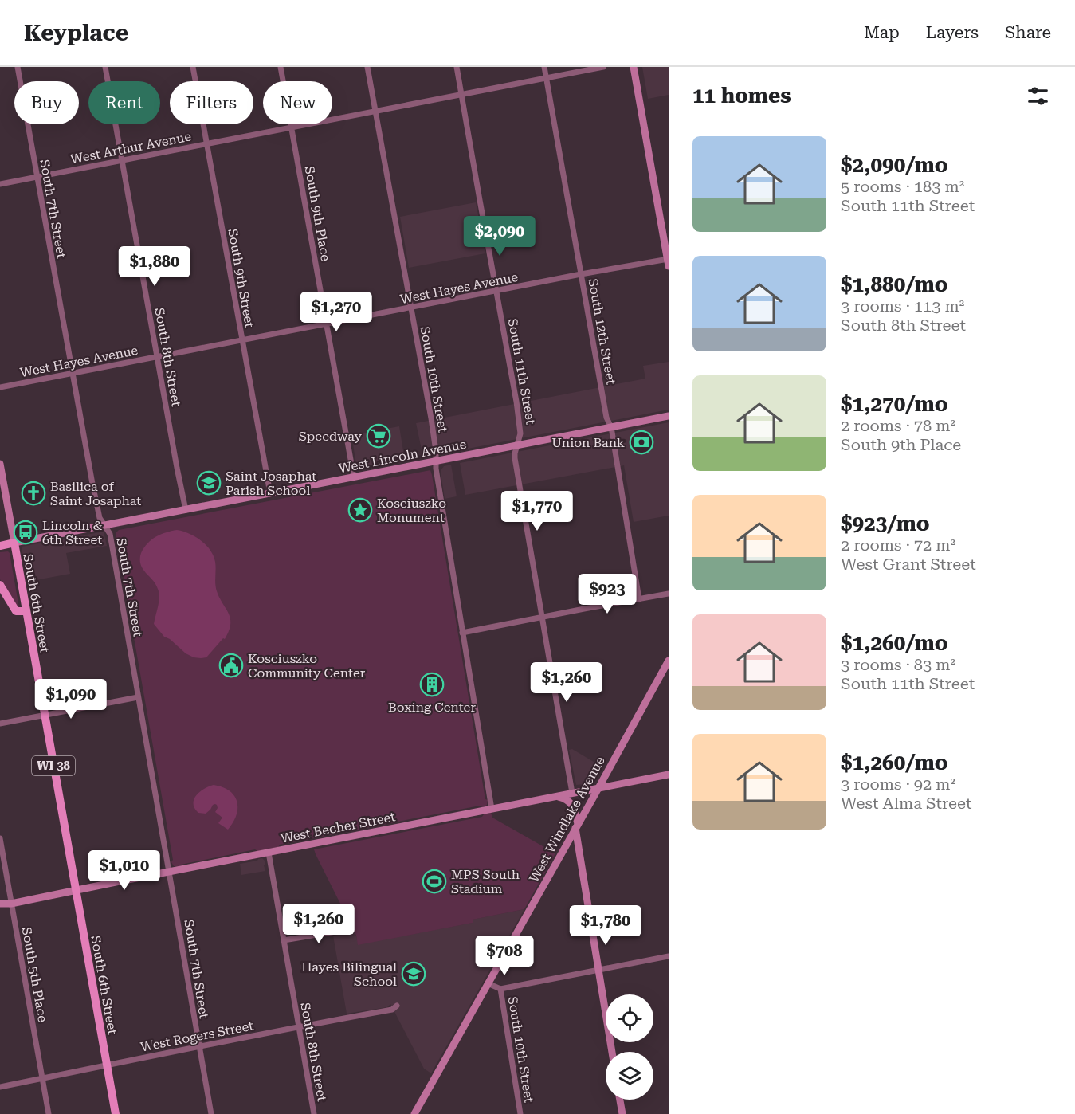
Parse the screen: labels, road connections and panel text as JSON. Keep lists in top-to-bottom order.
{
  "streets": {
    "main road": ["West Lincoln Avenue", "South 6th Street", "WI 38"],
    "street": [
      "West Arthur Avenue",
      "South 7th Street",
      "South 9th Place",
      "South 9th Street",
      "West Hayes Avenue",
      "South 12th Street",
      "South 8th Street",
      "South 11th Street",
      "South 10th Street",
      "West Windlake Avenue",
      "West Becher Street",
      "South 5th Place",
      "West Rogers Street"
    ]
  },
  "crossings": [
    ["West Arthur Avenue", "South 7th Street"],
    ["West Arthur Avenue", "South 9th Place"],
    ["West Arthur Avenue", "South 9th Street"],
    ["West Arthur Avenue", "South 12th Street"],
    ["West Arthur Avenue", "South 8th Street"],
    ["West Arthur Avenue", "South 11th Street"],
    ["West Arthur Avenue", "South 10th Street"],
    ["South 7th Street", "West Hayes Avenue"],
    ["South 7th Street", "West Lincoln Avenue"],
    ["South 7th Street", "West Becher Street"],
    ["South 7th Street", "West Rogers Street"],
    ["South 9th Place", "West Hayes Avenue"],
    ["South 9th Place", "West Lincoln Avenue"],
    ["South 9th Street", "West Hayes Avenue"],
    ["South 9th Street", "West Lincoln Avenue"],
    ["West Hayes Avenue", "South 12th Street"],
    ["West Hayes Avenue", "South 8th Street"],
    ["West Hayes Avenue", "South 11th Street"],
    ["West Hayes Avenue", "South 10th Street"],
    ["South 12th Street", "West Lincoln Avenue"],
    ["South 8th Street", "West Lincoln Avenue"],
    ["South 8th Street", "West Becher Street"],
    ["South 8th Street", "West Rogers Street"],
    ["South 11th Street", "West Lincoln Avenue"],
    ["South 11th Street", "West Becher Street"],
    ["South 10th Street", "West Lincoln Avenue"],
    ["South 10th Street", "West Becher Street"],
    ["West Lincoln Avenue", "South 6th Street"],
    ["South 6th Street", "West Becher Street"],
    ["South 6th Street", "West Rogers Street"],
    ["West Windlake Avenue", "West Becher Street"],
    ["West Becher Street", "South 5th Place"],
    ["South 5th Place", "West Rogers Street"]
  ],
  "places": {
    "supermarket": ["Speedway"],
    "bank": ["Union Bank"],
    "school or university": ["Saint Josaphat Parish School", "Hayes Bilingual School"],
    "church": ["Basilica of Saint Josaphat"],
    "place": ["Kosciuszko Monument"],
    "bus stop": ["Lincoln & 6th Street"],
    "public building": ["Kosciuszko Community Center"],
    "building": ["Boxing Center"],
    "sports": ["MPS South Stadium"]
  },
  "page": {
    "header": "Keyplace",
    "nav": ["Map", "Layers", "Share"],
    "heading": "11 homes",
    "chip": [
      "Buy",
      "Rent",
      "Filters",
      "New"
    ],
    "list": [
      {
        "name": "$2,090/mo",
        "note": "5 rooms · 183 m² · South 11th Street"
      },
      {
        "name": "$1,880/mo",
        "note": "3 rooms · 113 m² · South 8th Street"
      },
      {
        "name": "$1,270/mo",
        "note": "2 rooms · 78 m² · South 9th Place"
      },
      {
        "name": "$923/mo",
        "note": "2 rooms · 72 m² · West Grant Street"
      },
      {
        "name": "$1,260/mo",
        "note": "3 rooms · 83 m² · South 11th Street"
      },
      {
        "name": "$1,260/mo",
        "note": "3 rooms · 92 m² · West Alma Street"
      }
    ],
    "price": [
      "$2,090",
      "$1,880",
      "$1,270",
      "$1,770",
      "$923",
      "$1,260",
      "$1,090",
      "$1,010",
      "$1,260",
      "$1,780",
      "$708"
    ]
  }
}
